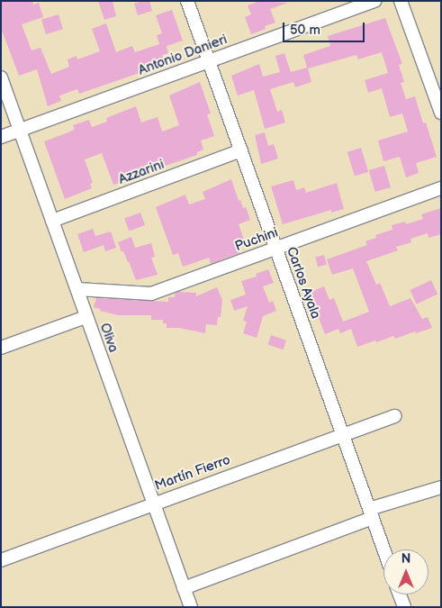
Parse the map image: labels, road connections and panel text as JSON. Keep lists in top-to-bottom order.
{
  "streets": {
    "street": [
      "Antonio Danieri",
      "Azzarini",
      "Puchini",
      "Carlos Ayala",
      "Oliva",
      "Martín Fierro"
    ]
  },
  "crossings": [
    ["Antonio Danieri", "Carlos Ayala"],
    ["Antonio Danieri", "Oliva"],
    ["Azzarini", "Carlos Ayala"],
    ["Azzarini", "Oliva"],
    ["Puchini", "Carlos Ayala"],
    ["Puchini", "Oliva"],
    ["Carlos Ayala", "Martín Fierro"],
    ["Oliva", "Martín Fierro"]
  ],
  "scale_bar": "50 m",
  "north": "top"
}
